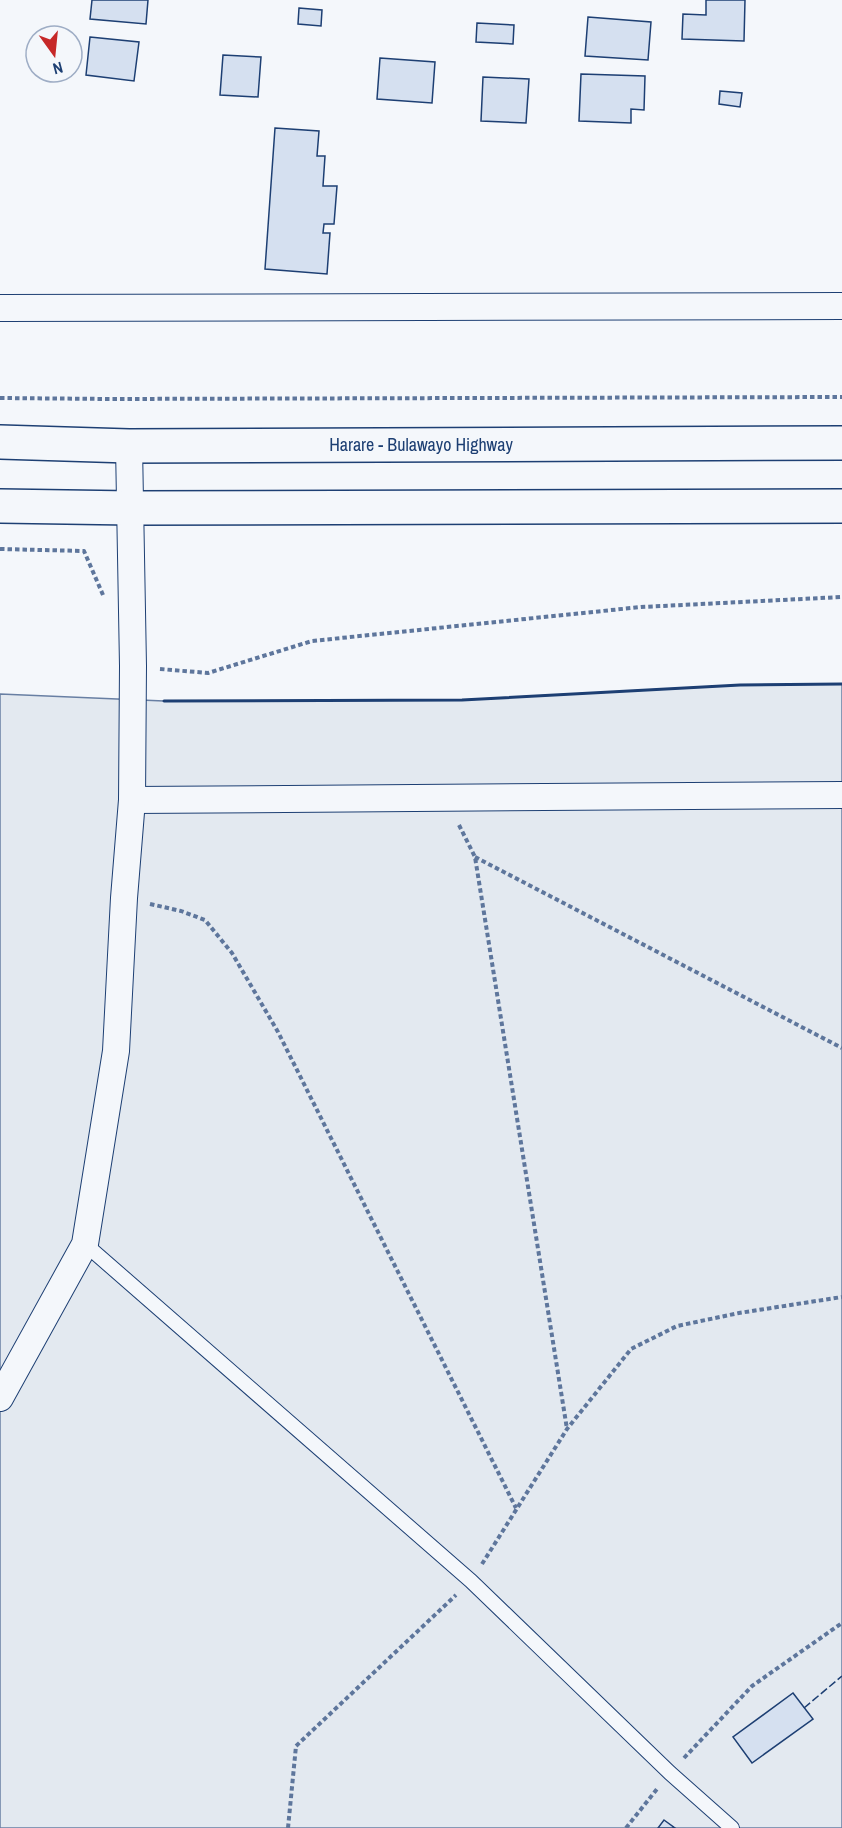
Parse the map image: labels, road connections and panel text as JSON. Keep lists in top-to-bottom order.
{
  "streets": {
    "highway": ["Harare - Bulawayo Highway"]
  },
  "north": "bottom"
}
